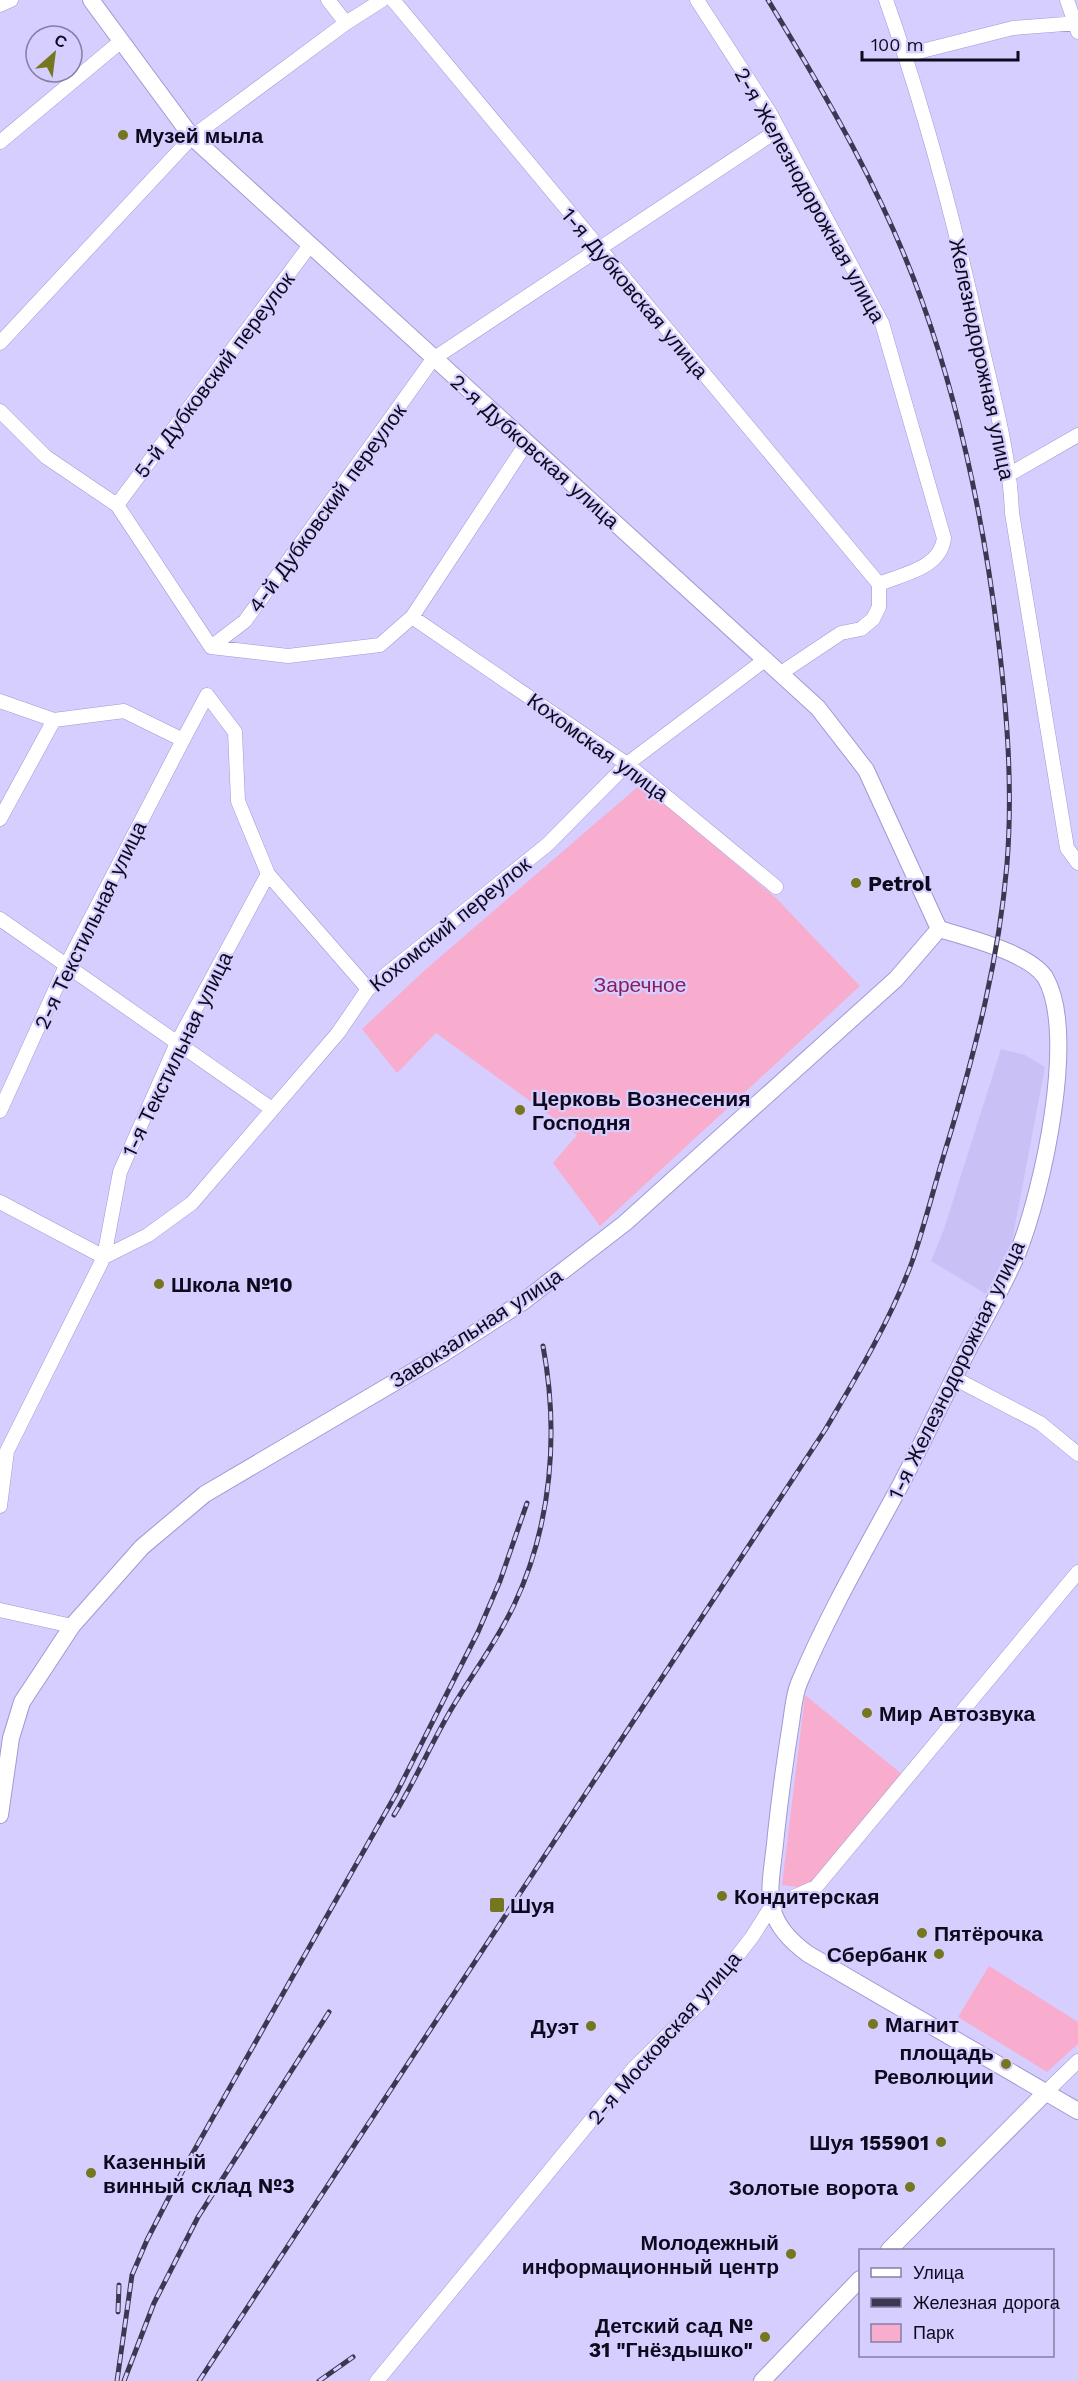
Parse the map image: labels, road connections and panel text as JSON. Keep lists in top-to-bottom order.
{
  "streets": {
    "main road": ["2-я Дубковская улица", "Завокзальная улица", "1-я Железнодорожная улица"],
    "street": [
      "2-я Железнодорожная улица",
      "1-я Дубковская улица",
      "Железнодорожная улица",
      "5-й Дубковский переулок",
      "4-й Дубковский переулок",
      "Кохомская улица",
      "Кохомский переулок",
      "2-я Текстильная улица",
      "1-я Текстильная улица",
      "2-я Московская улица"
    ]
  },
  "crossings": [
    ["2-я Железнодорожная улица", "1-я Дубковская улица"],
    ["5-й Дубковский переулок", "2-я Дубковская улица"],
    ["2-я Дубковская улица", "4-й Дубковский переулок"],
    ["2-я Дубковская улица", "Кохомский переулок"],
    ["2-я Дубковская улица", "Завокзальная улица"],
    ["2-я Дубковская улица", "1-я Железнодорожная улица"],
    ["Кохомская улица", "Кохомский переулок"],
    ["Кохомский переулок", "1-я Текстильная улица"],
    ["2-я Текстильная улица", "1-я Текстильная улица"],
    ["Завокзальная улица", "1-я Железнодорожная улица"],
    ["1-я Железнодорожная улица", "2-я Московская улица"]
  ],
  "parks": ["Заречное"],
  "places": {
    "other": [
      "Музей мыла",
      "Petrol",
      "Церковь Вознесения Господня",
      "Школа №10",
      "Мир Автозвука",
      "Кондитерская",
      "Пятёрочка",
      "Сбербанк",
      "Магнит",
      "Дуэт",
      "площадь Революции",
      "Шуя 155901",
      "Казенный винный склад №3",
      "Золотые ворота",
      "Молодежный информационный центр",
      "Детский сад № 31 \"Гнёздышко\""
    ],
    "transit": ["Шуя"]
  },
  "legend": ["Улица", "Железная дорога", "Парк"],
  "scale_bar": "100 m",
  "north": "top right"
}
